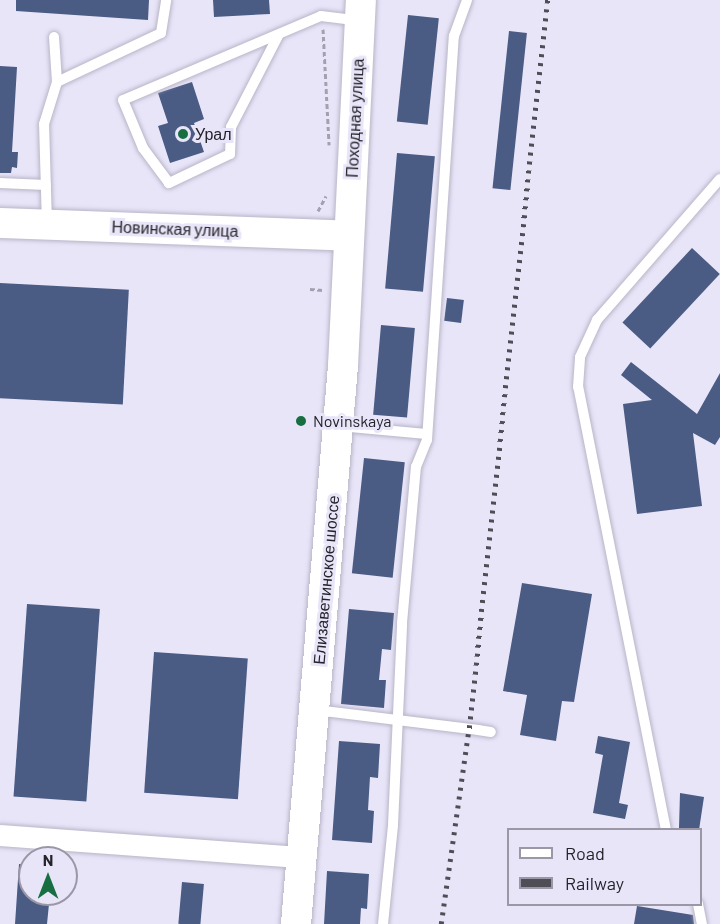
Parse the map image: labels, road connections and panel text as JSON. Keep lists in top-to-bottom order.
{
  "streets": {
    "main road": ["Походная улица", "Новинская улица", "Елизаветинское шоссе"]
  },
  "crossings": [
    ["Походная улица", "Новинская улица"],
    ["Походная улица", "Елизаветинское шоссе"],
    ["Новинская улица", "Елизаветинское шоссе"]
  ],
  "places": ["Урал", "Novinskaya"],
  "legend": ["Road", "Railway"],
  "north": "top"
}
